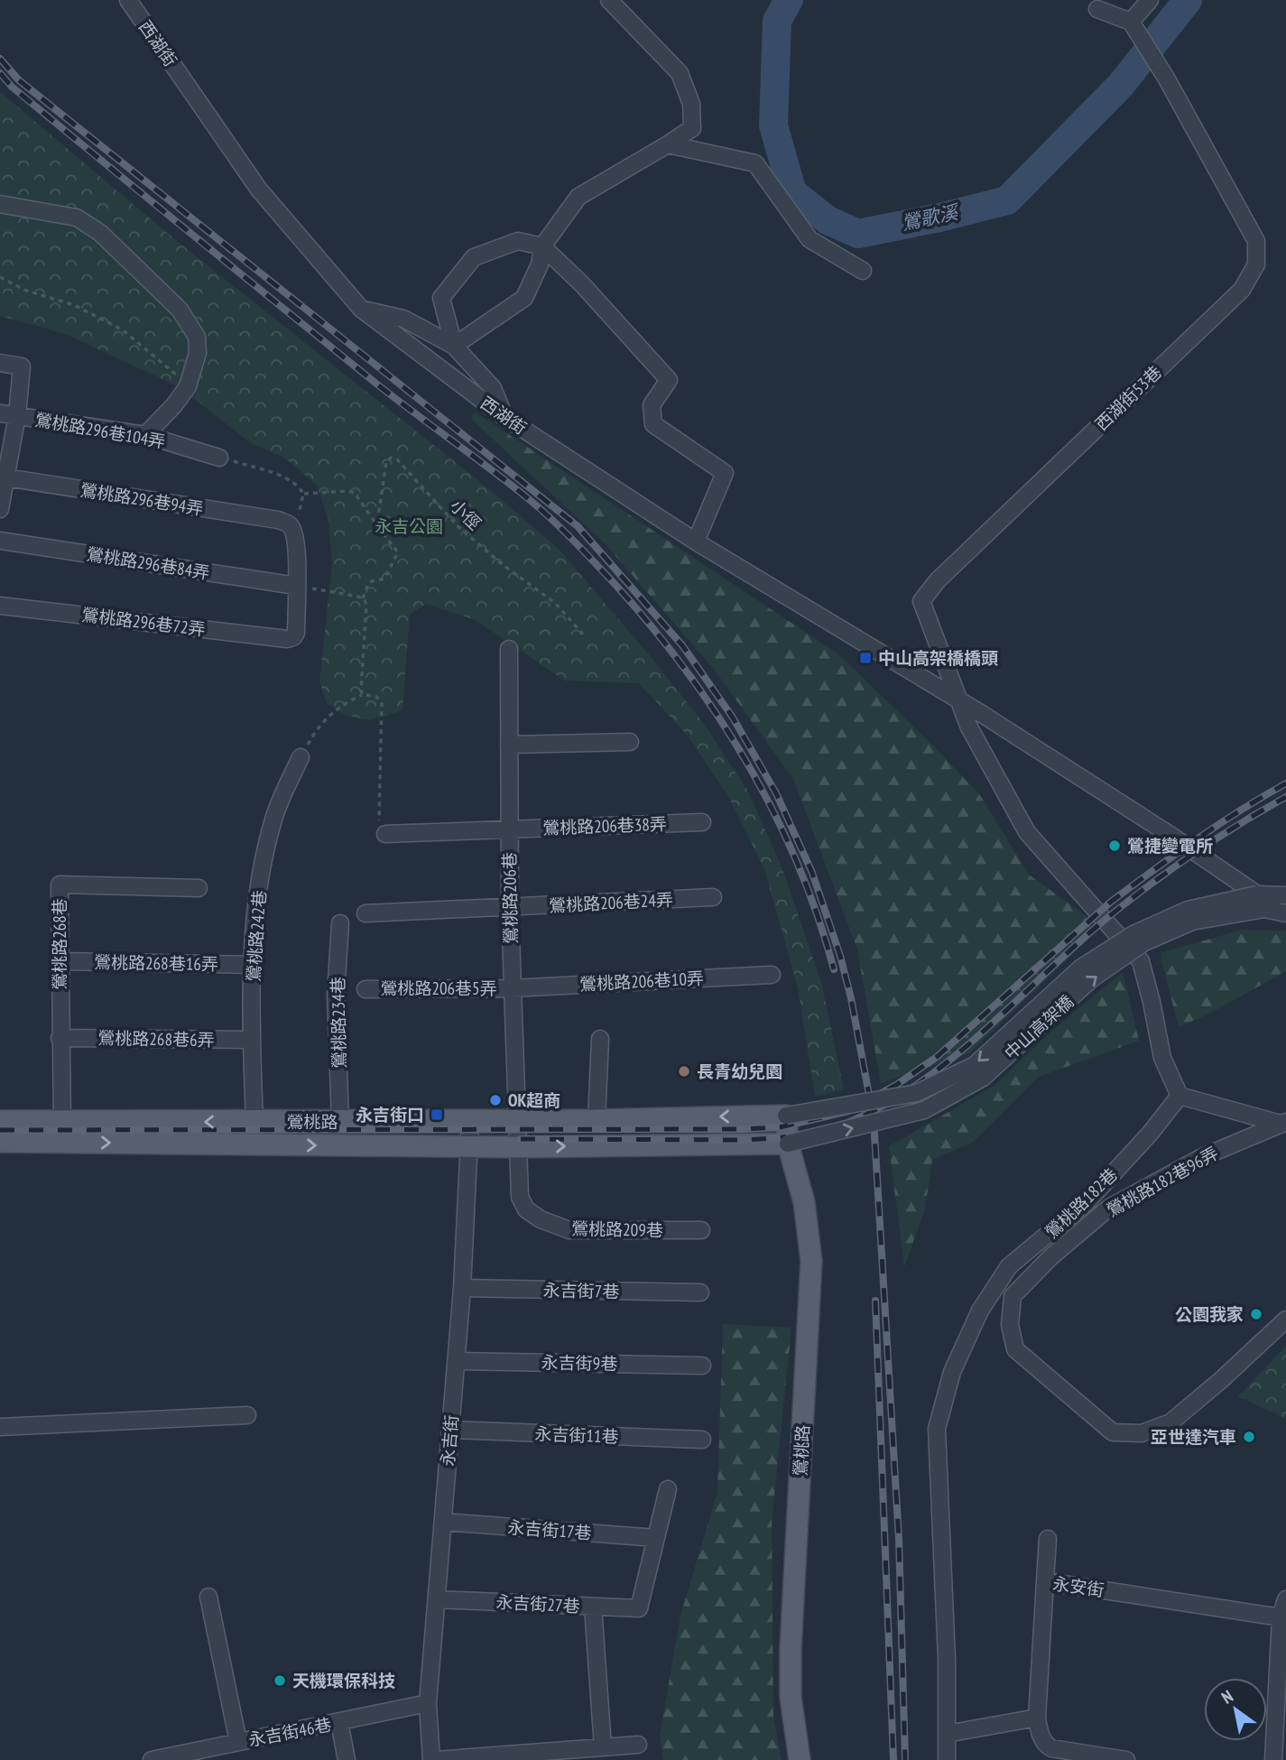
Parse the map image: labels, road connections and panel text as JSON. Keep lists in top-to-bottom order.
{
  "streets": {
    "main road": ["鶯桃路"],
    "street": [
      "西湖街",
      "西湖街53巷",
      "鶯桃路296巷104弄",
      "鶯桃路296巷94弄",
      "鶯桃路296巷84弄",
      "鶯桃路296巷72弄",
      "鶯桃路206巷38弄",
      "鶯桃路206巷",
      "鶯桃路206巷24弄",
      "鶯桃路242巷",
      "鶯桃路268巷",
      "鶯桃路268巷16弄",
      "鶯桃路206巷10弄",
      "鶯桃路206巷5弄",
      "鶯桃路234巷",
      "中山高架橋",
      "鶯桃路268巷6弄",
      "鶯桃路182巷96弄",
      "鶯桃路182巷",
      "鶯桃路209巷",
      "永吉街7巷",
      "永吉街9巷",
      "永吉街11巷",
      "永吉街",
      "永吉街17巷",
      "永安街",
      "永吉街27巷",
      "永吉街46巷"
    ],
    "path": ["小徑"]
  },
  "crossings": [
    ["西湖街", "西湖街53巷"],
    ["西湖街", "中山高架橋"],
    ["鶯桃路296巷84弄", "鶯桃路296巷72弄"],
    ["鶯桃路206巷38弄", "鶯桃路206巷"],
    ["鶯桃路206巷", "鶯桃路206巷24弄"],
    ["鶯桃路206巷", "鶯桃路206巷10弄"],
    ["鶯桃路206巷", "鶯桃路206巷5弄"],
    ["鶯桃路206巷", "鶯桃路"],
    ["鶯桃路206巷", "鶯桃路209巷"],
    ["鶯桃路242巷", "鶯桃路268巷16弄"],
    ["鶯桃路242巷", "鶯桃路268巷6弄"],
    ["鶯桃路242巷", "鶯桃路"],
    ["鶯桃路268巷", "鶯桃路268巷16弄"],
    ["鶯桃路268巷", "鶯桃路268巷6弄"],
    ["鶯桃路268巷", "鶯桃路"],
    ["鶯桃路206巷10弄", "鶯桃路206巷5弄"],
    ["鶯桃路234巷", "鶯桃路"],
    ["中山高架橋", "鶯桃路"],
    ["鶯桃路", "鶯桃路209巷"],
    ["鶯桃路", "永吉街"],
    ["鶯桃路182巷96弄", "鶯桃路182巷"],
    ["永吉街7巷", "永吉街"],
    ["永吉街9巷", "永吉街"],
    ["永吉街11巷", "永吉街"],
    ["永吉街", "永吉街17巷"],
    ["永吉街", "永吉街27巷"],
    ["永吉街", "永吉街46巷"],
    ["永吉街17巷", "永吉街27巷"]
  ],
  "water": ["鶯歌溪"],
  "parks": ["永吉公園"],
  "places": {
    "transit": ["中山高架橋橋頭", "永吉街口"],
    "other": [
      "鶯捷變電所",
      "長青幼兒園",
      "OK超商",
      "公園我家",
      "亞世達汽車",
      "天機環保科技"
    ]
  },
  "north": "top left"
}
